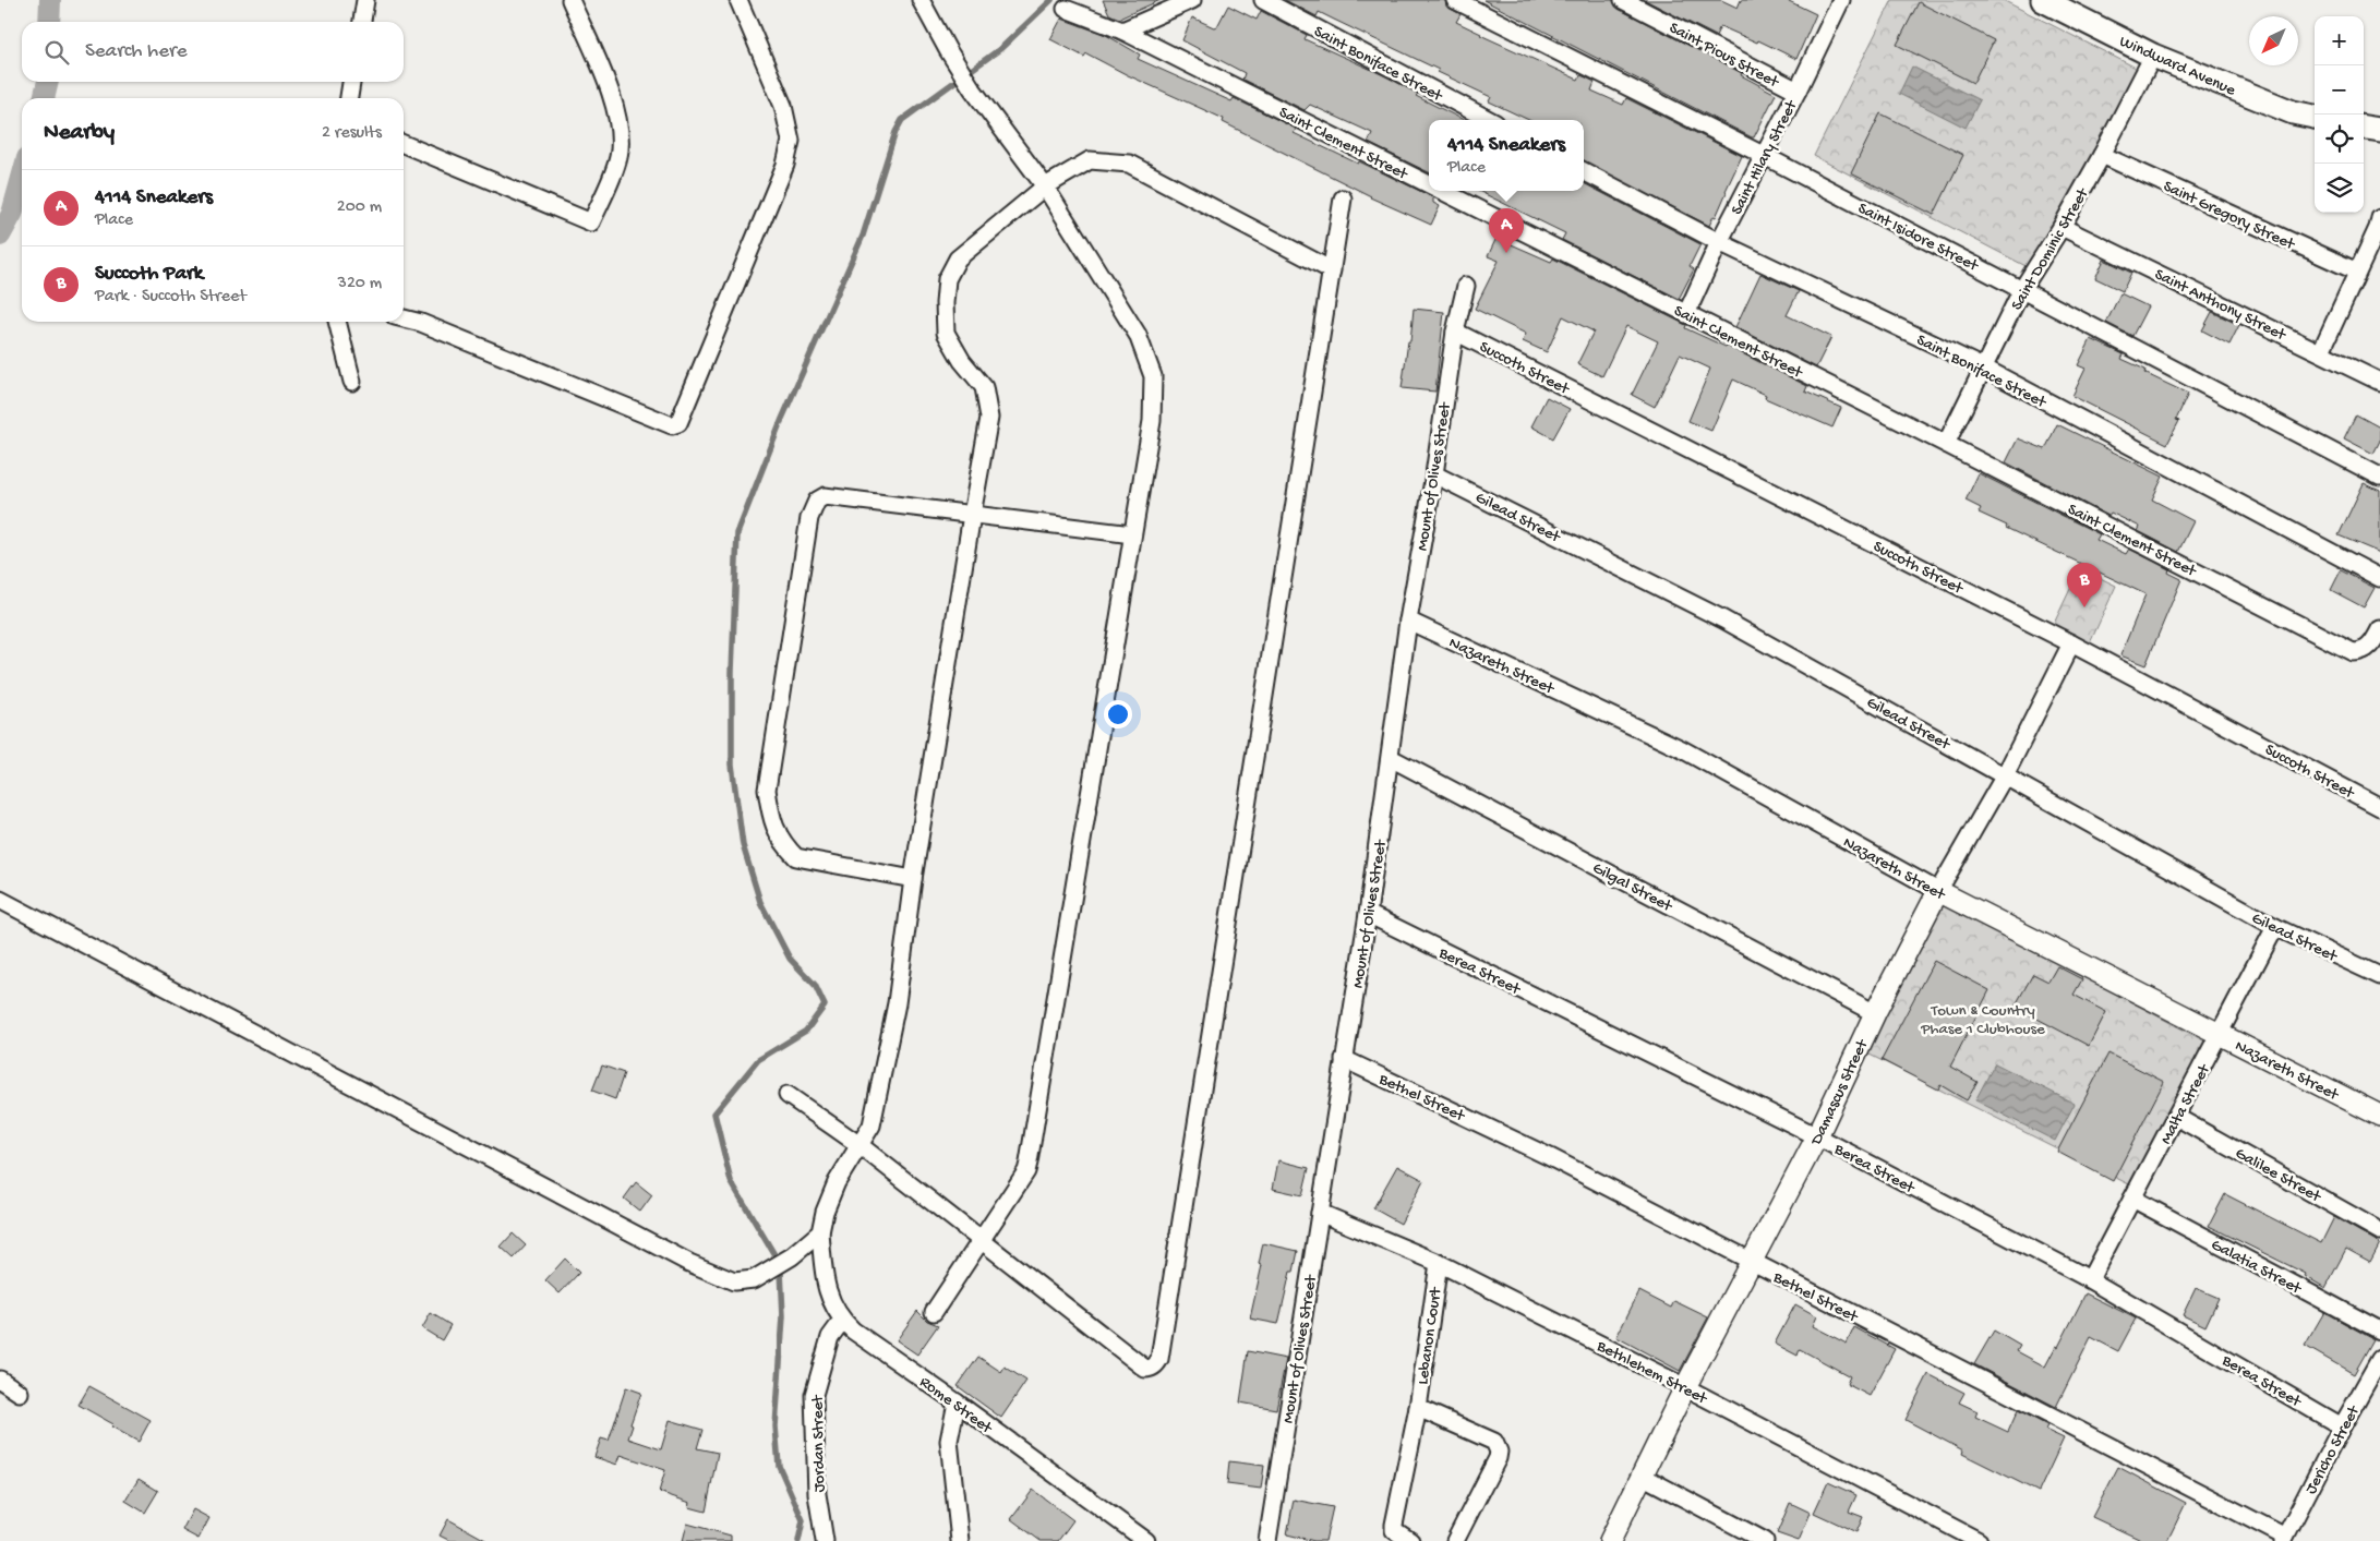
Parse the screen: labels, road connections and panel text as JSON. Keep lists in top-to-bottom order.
{
  "streets": {
    "main road": ["Windward Avenue"],
    "street": [
      "Saint Pious Street",
      "Saint Boniface Street",
      "Saint Clement Street",
      "Saint Hilary Street",
      "Saint Gregory Street",
      "Saint Isidore Street",
      "Saint Dominic Street",
      "Saint Anthony Street",
      "Succoth Street",
      "Mount of Olives Street",
      "Gilead Street",
      "Nazareth Street",
      "Gilgal Street",
      "Berea Street",
      "Damascus Street",
      "Bethel Street",
      "Malta Street",
      "Galilee Street",
      "Galatia Street",
      "Lebanon Court",
      "Bethlehem Street",
      "Rome Street",
      "Jordan Street",
      "Jericho Street"
    ]
  },
  "crossings": [
    ["Saint Pious Street", "Saint Hilary Street"],
    ["Saint Boniface Street", "Saint Hilary Street"],
    ["Saint Boniface Street", "Saint Dominic Street"],
    ["Windward Avenue", "Saint Dominic Street"],
    ["Saint Clement Street", "Saint Hilary Street"],
    ["Saint Clement Street", "Saint Dominic Street"],
    ["Saint Hilary Street", "Saint Isidore Street"],
    ["Saint Gregory Street", "Saint Dominic Street"],
    ["Saint Isidore Street", "Saint Dominic Street"],
    ["Saint Dominic Street", "Saint Anthony Street"],
    ["Succoth Street", "Mount of Olives Street"],
    ["Succoth Street", "Damascus Street"],
    ["Mount of Olives Street", "Gilead Street"],
    ["Mount of Olives Street", "Nazareth Street"],
    ["Mount of Olives Street", "Gilgal Street"],
    ["Mount of Olives Street", "Berea Street"],
    ["Mount of Olives Street", "Bethel Street"],
    ["Mount of Olives Street", "Bethlehem Street"],
    ["Gilead Street", "Damascus Street"],
    ["Gilead Street", "Malta Street"],
    ["Nazareth Street", "Damascus Street"],
    ["Nazareth Street", "Malta Street"],
    ["Gilgal Street", "Damascus Street"],
    ["Berea Street", "Damascus Street"],
    ["Berea Street", "Malta Street"],
    ["Berea Street", "Jericho Street"],
    ["Damascus Street", "Bethel Street"],
    ["Damascus Street", "Bethlehem Street"],
    ["Bethel Street", "Jericho Street"],
    ["Malta Street", "Galilee Street"],
    ["Malta Street", "Galatia Street"],
    ["Lebanon Court", "Bethlehem Street"],
    ["Rome Street", "Jordan Street"]
  ],
  "parks": ["Town & Country Phase 1 Clubhouse"],
  "north": "bottom left",
  "page": {
    "map_buttons": ["+", "−"],
    "search": "Search here",
    "heading": ["Nearby", "2 results"],
    "popup": ["4114 Sneakers", "Place"],
    "list": [
      {
        "mark": "A",
        "name": "4114 Sneakers",
        "note": "Place",
        "value": "200 m"
      },
      {
        "mark": "B",
        "name": "Succoth Park",
        "note": "Park · Succoth Street",
        "value": "320 m"
      }
    ],
    "pins": ["A", "B"]
  }
}
